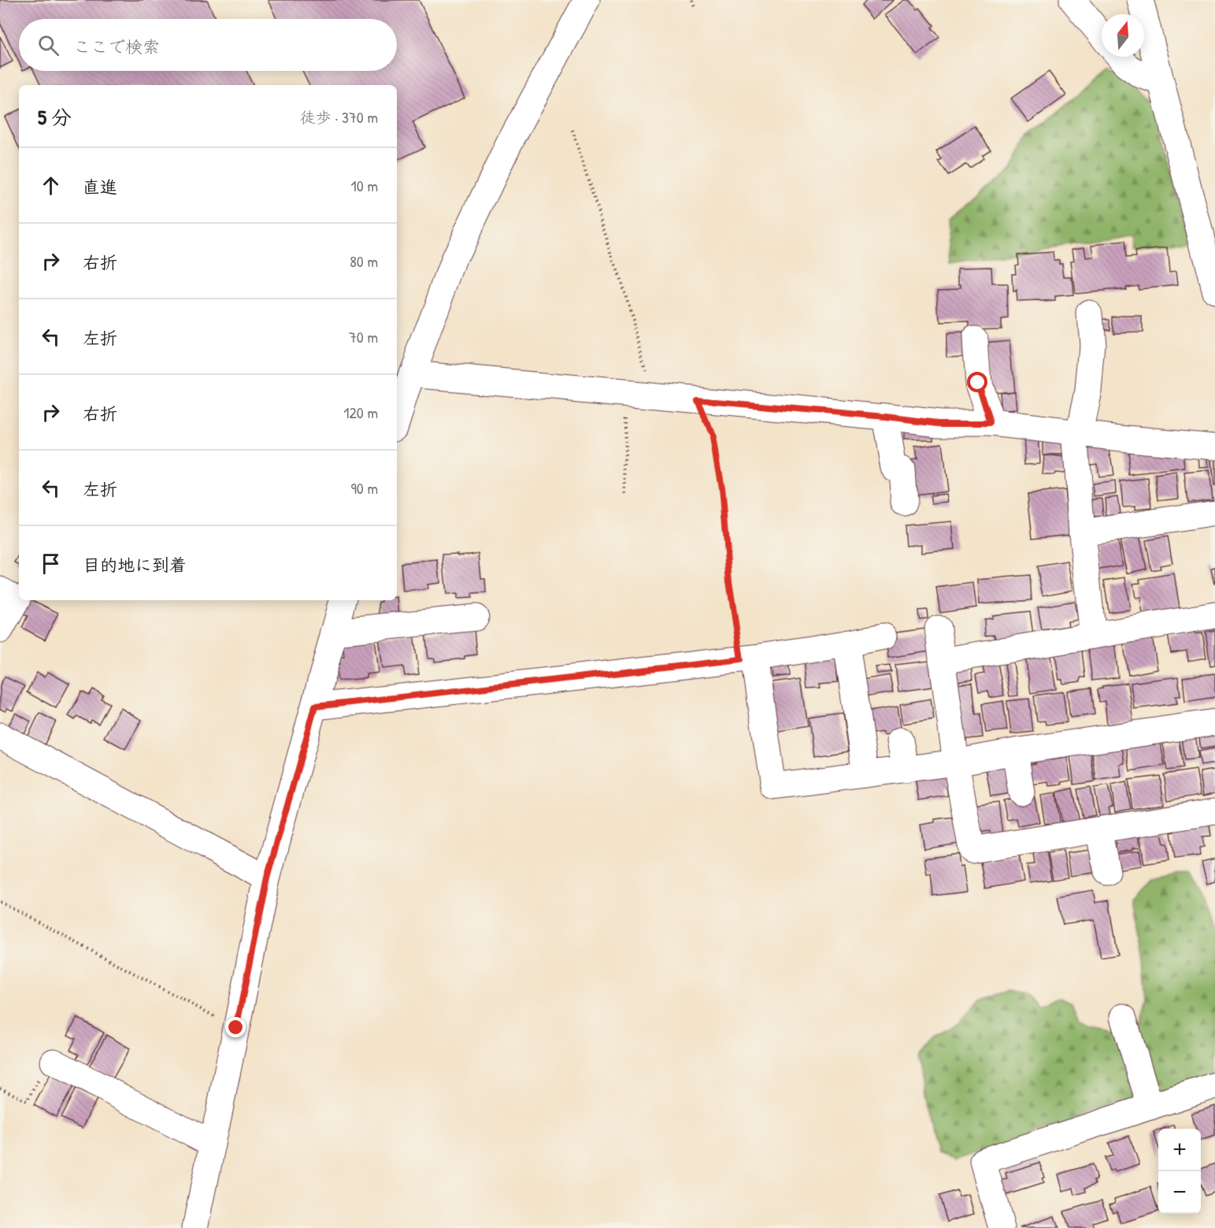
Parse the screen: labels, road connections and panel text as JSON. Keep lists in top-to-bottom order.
{
  "north": "top",
  "page": {
    "search": "ここで検索",
    "heading": ["5 分", "徒歩 · 370 m"],
    "list": [
      ["直進", "10 m"],
      ["右折", "80 m"],
      ["左折", "70 m"],
      ["右折", "120 m"],
      ["左折", "90 m"],
      "目的地に到着"
    ],
    "map_buttons": ["+", "−"]
  }
}
